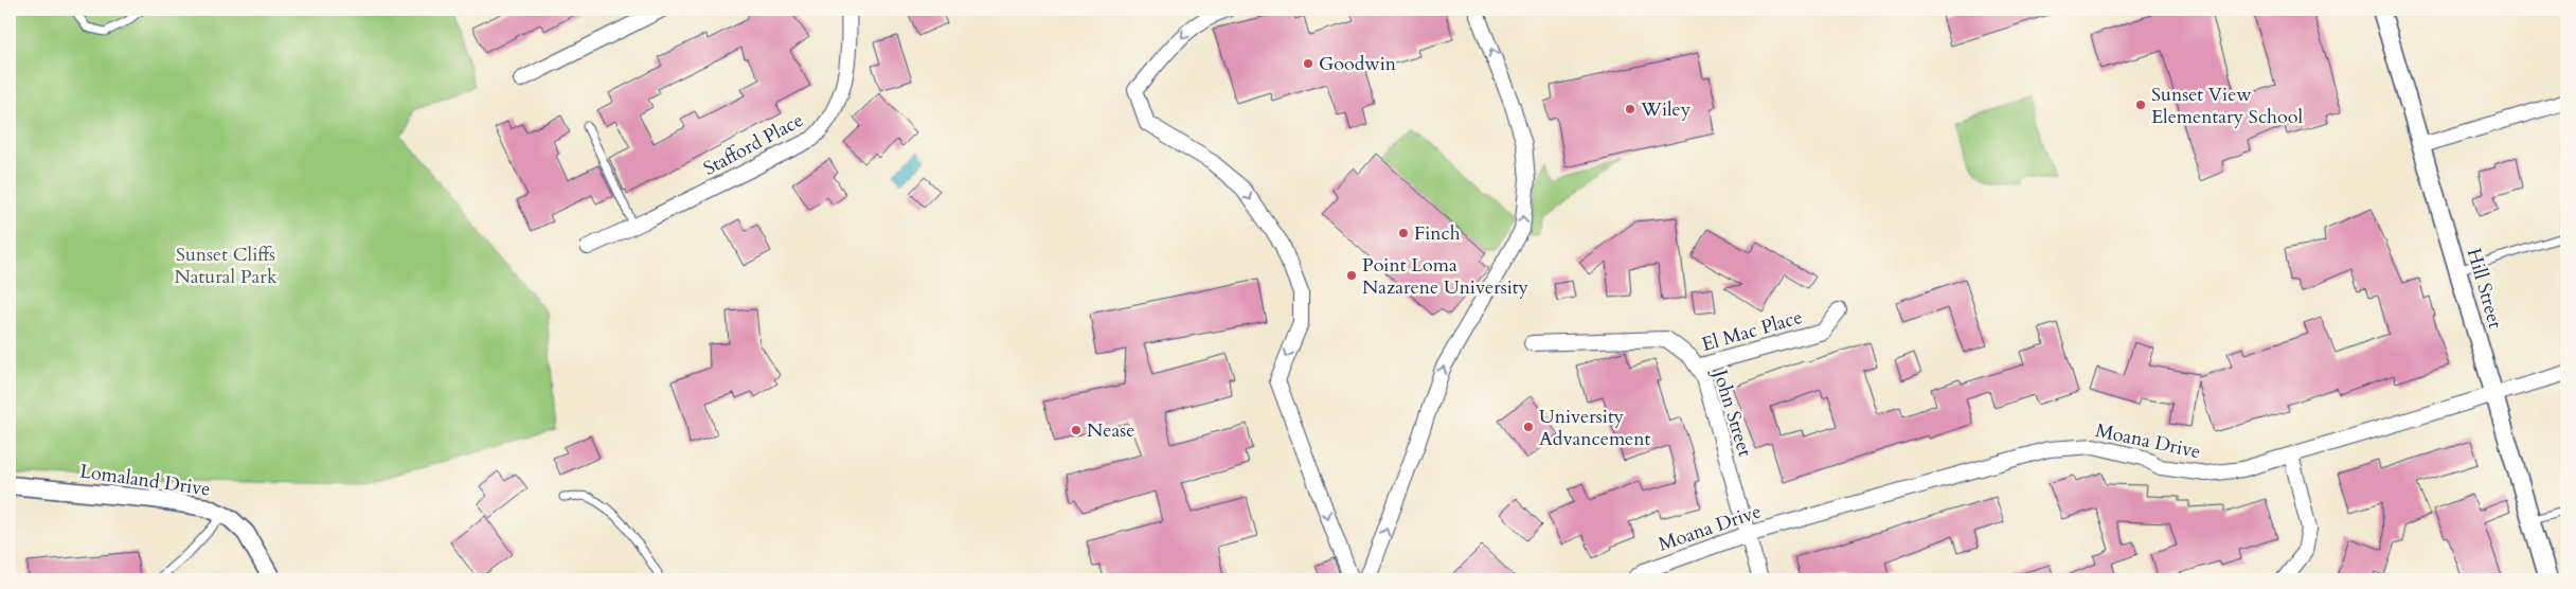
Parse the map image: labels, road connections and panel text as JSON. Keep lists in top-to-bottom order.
{
  "streets": {
    "street": [
      "Stafford Place",
      "Hill Street",
      "El Mac Place",
      "John Street",
      "Moana Drive",
      "Lomaland Drive"
    ]
  },
  "crossings": [
    ["Hill Street", "Moana Drive"],
    ["El Mac Place", "John Street"],
    ["John Street", "Moana Drive"]
  ],
  "parks": ["Sunset Cliffs Natural Park"],
  "places": [
    "Goodwin",
    "Sunset View Elementary School",
    "Wiley",
    "Finch",
    "Point Loma Nazarene University",
    "University Advancement",
    "Nease"
  ]
}
